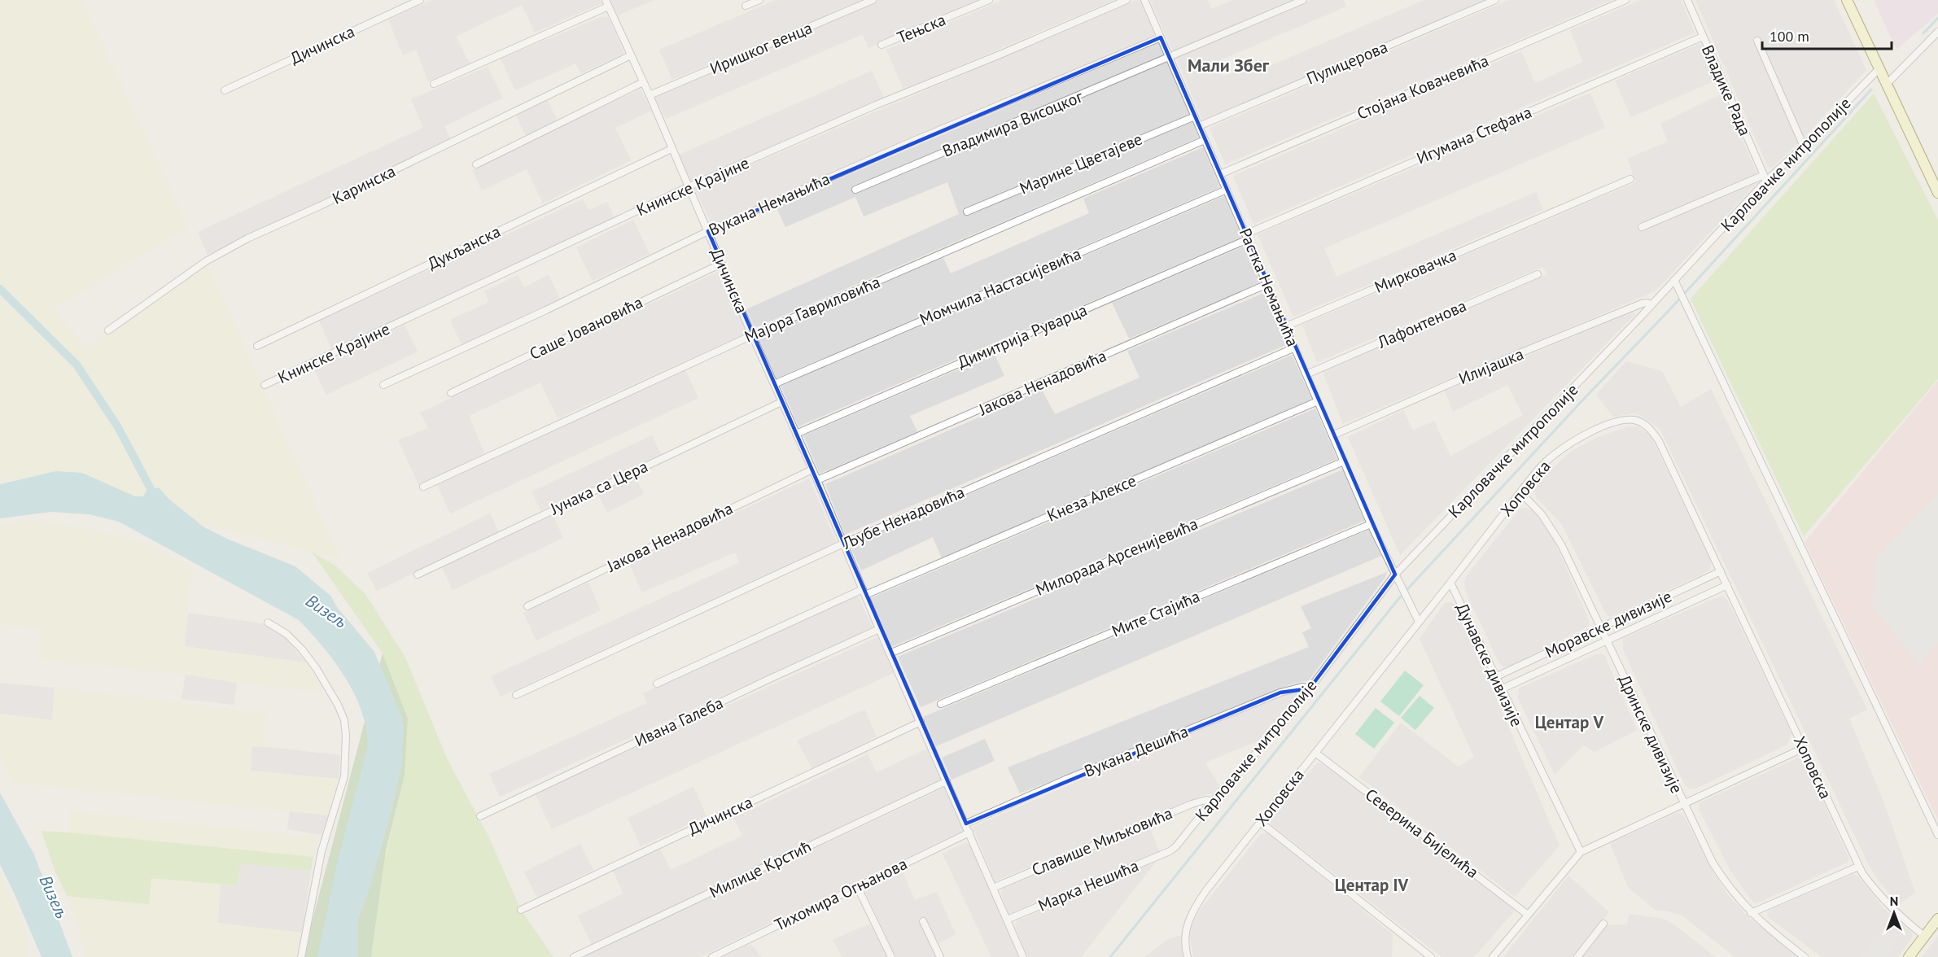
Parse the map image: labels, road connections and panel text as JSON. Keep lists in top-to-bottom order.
{
  "streets": {
    "street": [
      "Тењска",
      "Дичинска",
      "Иришког венца",
      "Пулицерова",
      "Стојана Ковачевића",
      "Владике Рада",
      "Владимира Висоцког",
      "Игумана Стефана",
      "Марине Цветајеве",
      "Карловачке митрополије",
      "Каринска",
      "Книнске Крајине",
      "Вукана Немањића",
      "Дукљанска",
      "Мирковачка",
      "Момчила Настасијевића",
      "Растка Немањића",
      "Мајора Гавриловића",
      "Лафонтенова",
      "Саше Јовановића",
      "Димитрија Руварца",
      "Илијашка",
      "Јакова Ненадовића",
      "Јунака са Цера",
      "Хоповска",
      "Кнеза Алексе",
      "Љубе Ненадовића",
      "Милорада Арсенијевића",
      "Мите Стајића",
      "Моравске дивизије",
      "Дунавске дивизије",
      "Ивана Галеба",
      "Дринске дивизије",
      "Вукана Дешића",
      "Северина Бијелића",
      "Славише Миљковића",
      "Милице Крстић",
      "Марка Нешића",
      "Тихомира Огњанова"
    ]
  },
  "crossings": [
    ["Дичинска", "Иришког венца"],
    ["Дичинска", "Каринска"],
    ["Дичинска", "Книнске Крајине"],
    ["Дичинска", "Вукана Немањића"],
    ["Дичинска", "Дукљанска"],
    ["Дичинска", "Момчила Настасијевића"],
    ["Дичинска", "Мајора Гавриловића"],
    ["Дичинска", "Саше Јовановића"],
    ["Дичинска", "Димитрија Руварца"],
    ["Дичинска", "Јакова Ненадовића"],
    ["Дичинска", "Јунака са Цера"],
    ["Дичинска", "Кнеза Алексе"],
    ["Дичинска", "Љубе Ненадовића"],
    ["Дичинска", "Милорада Арсенијевића"],
    ["Дичинска", "Ивана Галеба"],
    ["Дичинска", "Вукана Дешића"],
    ["Дичинска", "Славише Миљковића"],
    ["Дичинска", "Милице Крстић"],
    ["Дичинска", "Марка Нешића"],
    ["Дичинска", "Тихомира Огњанова"],
    ["Пулицерова", "Растка Немањића"],
    ["Стојана Ковачевића", "Растка Немањића"],
    ["Владике Рада", "Игумана Стефана"],
    ["Владике Рада", "Карловачке митрополије"],
    ["Владимира Висоцког", "Растка Немањића"],
    ["Игумана Стефана", "Растка Немањића"],
    ["Игумана Стефана", "Димитрија Руварца"],
    ["Марине Цветајеве", "Растка Немањића"],
    ["Карловачке митрополије", "Растка Немањића"],
    ["Карловачке митрополије", "Илијашка"],
    ["Карловачке митрополије", "Вукана Дешића"],
    ["Карловачке митрополије", "Славише Миљковића"],
    ["Карловачке митрополије", "Марка Нешића"],
    ["Вукана Немањића", "Растка Немањића"],
    ["Мирковачка", "Растка Немањића"],
    ["Момчила Настасијевића", "Растка Немањића"],
    ["Растка Немањића", "Мајора Гавриловића"],
    ["Растка Немањића", "Лафонтенова"],
    ["Растка Немањића", "Димитрија Руварца"],
    ["Растка Немањића", "Илијашка"],
    ["Растка Немањића", "Јакова Ненадовића"],
    ["Растка Немањића", "Хоповска"],
    ["Растка Немањића", "Кнеза Алексе"],
    ["Растка Немањића", "Љубе Ненадовића"],
    ["Растка Немањића", "Милорада Арсенијевића"],
    ["Растка Немањића", "Мите Стајића"],
    ["Хоповска", "Моравске дивизије"],
    ["Хоповска", "Дунавске дивизије"],
    ["Хоповска", "Дринске дивизије"],
    ["Хоповска", "Северина Бијелића"],
    ["Моравске дивизије", "Дунавске дивизије"],
    ["Моравске дивизије", "Дринске дивизије"]
  ],
  "districts": ["Мали Збег", "Центар V", "Центар IV"],
  "water": ["Визељ"],
  "scale_bar": "100 m",
  "north": "top"
}
